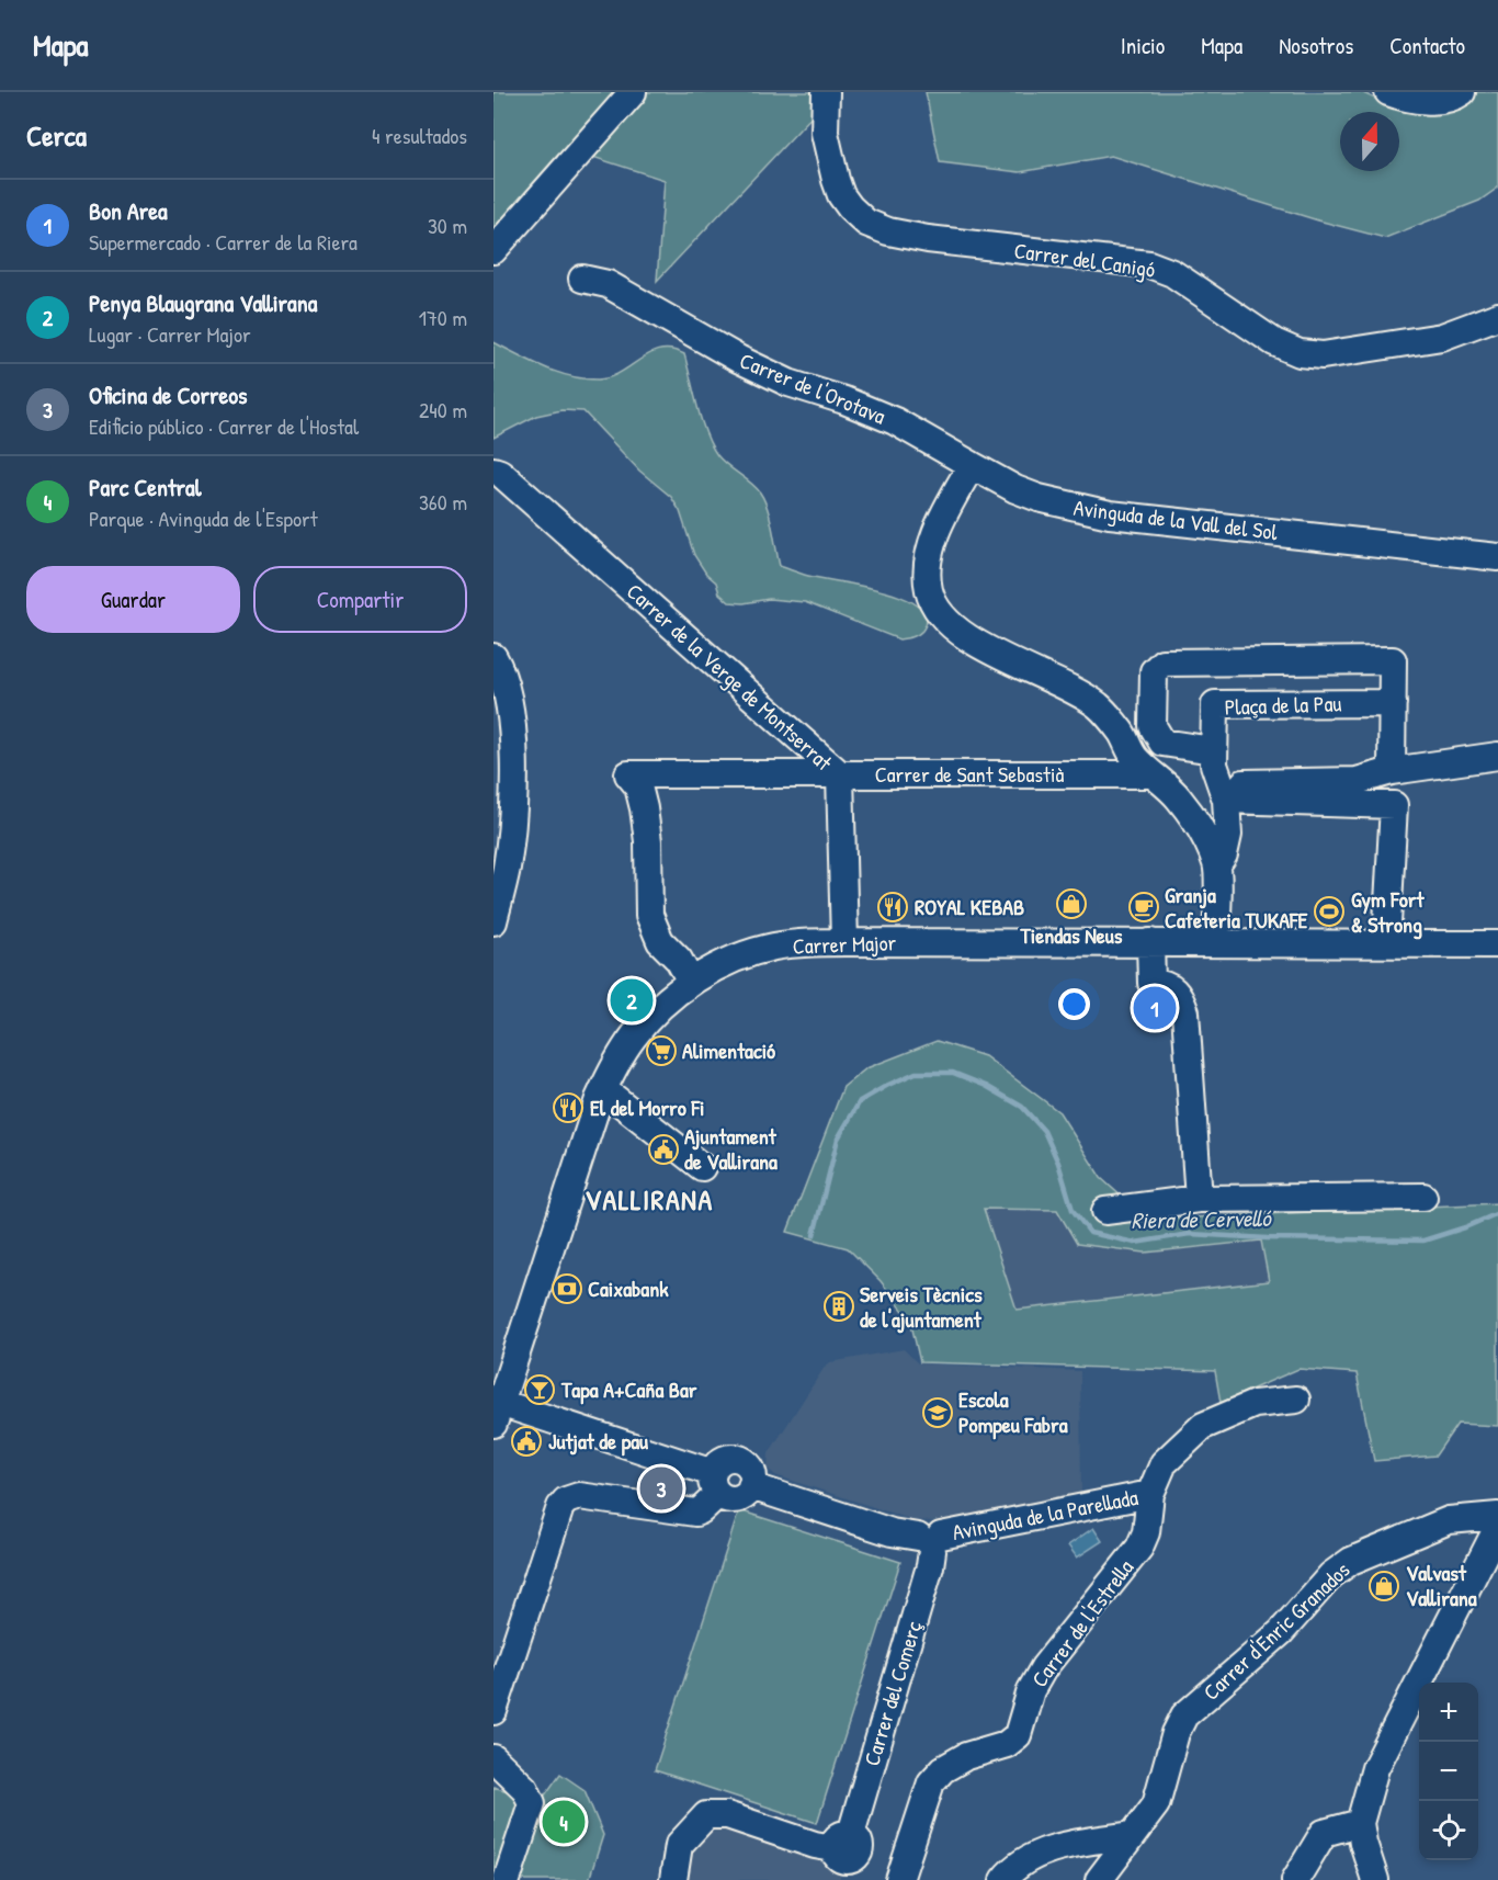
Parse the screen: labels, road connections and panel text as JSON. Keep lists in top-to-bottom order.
{
  "streets": {
    "street": [
      "Carrer del Canigó",
      "Carrer de l'Orotava",
      "Avinguda de la Vall del Sol",
      "Carrer de la Verge de Montserrat",
      "Plaça de la Pau",
      "Carrer de Sant Sebastià",
      "Carrer Major",
      "Avinguda de la Parellada",
      "Carrer de l'Estrella",
      "Carrer d'Enric Granados",
      "Carrer del Comerç"
    ]
  },
  "crossings": [
    ["Carrer de l'Orotava", "Avinguda de la Vall del Sol"],
    ["Carrer de la Verge de Montserrat", "Carrer de Sant Sebastià"],
    ["Carrer de la Verge de Montserrat", "Carrer Major"],
    ["Carrer de Sant Sebastià", "Carrer Major"],
    ["Avinguda de la Parellada", "Carrer de l'Estrella"],
    ["Avinguda de la Parellada", "Carrer del Comerç"]
  ],
  "districts": ["VALLIRANA"],
  "water": ["Riera de Cervelló"],
  "places": {
    "shop": ["Tiendas Neus", "Valvast Vallirana"],
    "restaurant": ["ROYAL KEBAB", "El del Morro Fi"],
    "cafe": ["Granja Cafeteria TUKAFE"],
    "sports": ["Gym Fort & Strong"],
    "supermarket": ["Alimentació"],
    "public building": ["Ajuntament de Vallirana", "Jutjat de pau"],
    "bank": ["Caixabank"],
    "building": ["Serveis Tècnics de l'ajuntament"],
    "bar": ["Tapa A+Caña Bar"],
    "school or university": ["Escola Pompeu Fabra"]
  },
  "north": "top",
  "page": {
    "header": "Mapa",
    "nav": [
      "Inicio",
      "Mapa",
      "Nosotros",
      "Contacto"
    ],
    "heading": ["Cerca", "4 resultados"],
    "list": [
      {
        "mark": "1",
        "name": "Bon Area",
        "note": "Supermercado · Carrer de la Riera",
        "value": "30 m"
      },
      {
        "mark": "2",
        "name": "Penya Blaugrana Vallirana",
        "note": "Lugar · Carrer Major",
        "value": "170 m"
      },
      {
        "mark": "3",
        "name": "Oficina de Correos",
        "note": "Edificio público · Carrer de l'Hostal",
        "value": "240 m"
      },
      {
        "mark": "4",
        "name": "Parc Central",
        "note": "Parque · Avinguda de l'Esport",
        "value": "360 m"
      }
    ],
    "buttons": ["Guardar", "Compartir"],
    "pins": [
      "2",
      "1",
      "3",
      "4"
    ],
    "map_buttons": ["+", "−"]
  }
}
